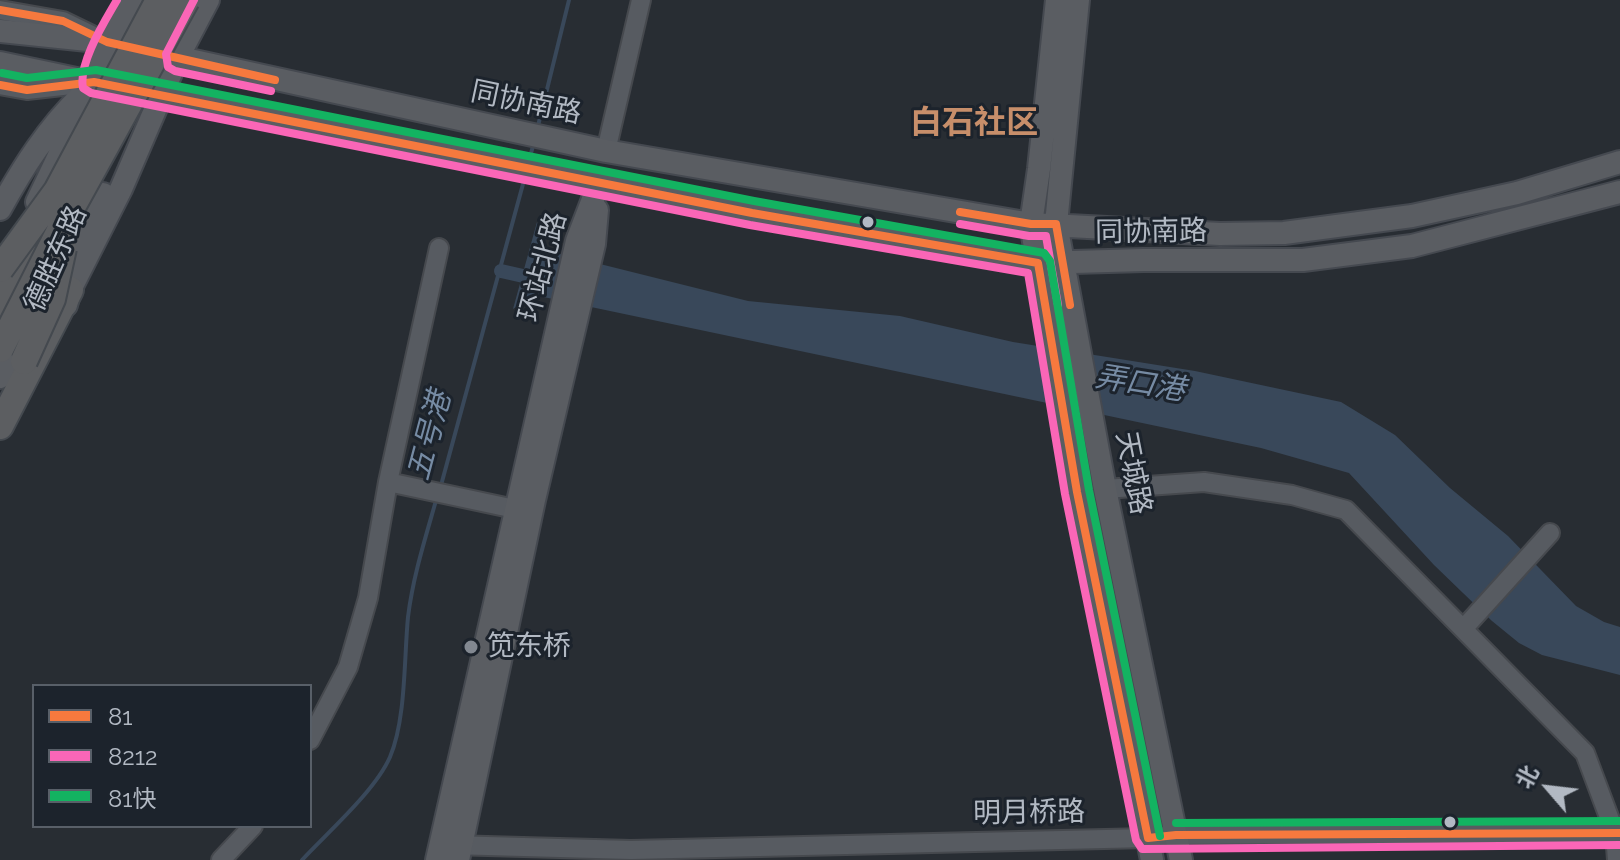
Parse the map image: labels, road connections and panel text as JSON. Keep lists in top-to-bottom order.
{
  "streets": {
    "main road": [
      "同协南路",
      "德胜东路",
      "环站北路",
      "天城路"
    ],
    "street": ["明月桥路"]
  },
  "crossings": [
    ["同协南路", "德胜东路"],
    ["同协南路", "环站北路"],
    ["同协南路", "天城路"],
    ["环站北路", "明月桥路"],
    ["天城路", "明月桥路"]
  ],
  "districts": ["白石社区"],
  "water": ["弄口港", "五号港"],
  "places": ["笕东桥"],
  "lines": ["transit line 8212", "transit line 81", "transit line 81快"],
  "legend": ["81", "8212", "81快"],
  "north": "top left"
}
